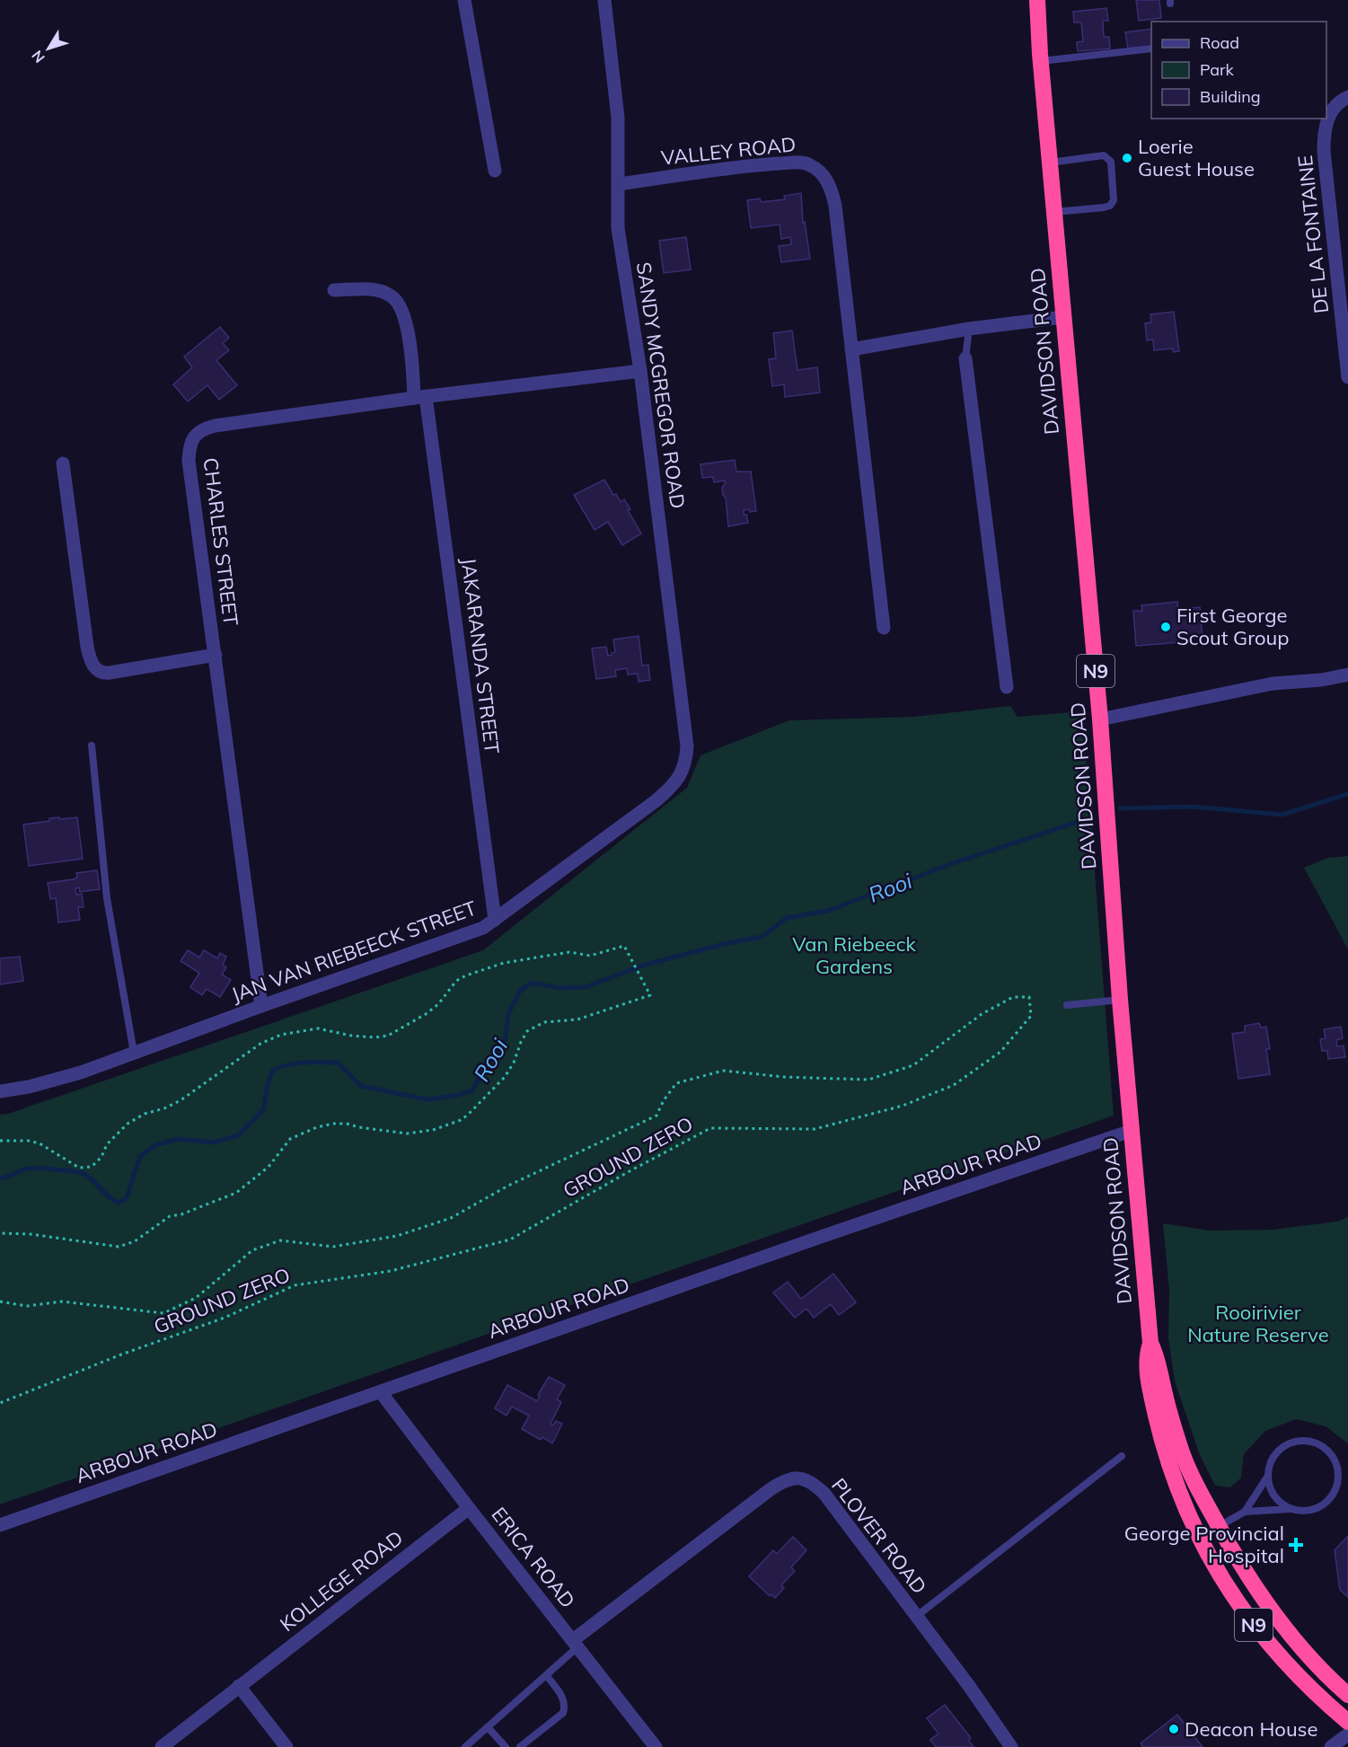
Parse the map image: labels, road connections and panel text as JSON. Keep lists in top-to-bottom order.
{
  "streets": {
    "highway": ["DAVIDSON ROAD", "N9"],
    "street": [
      "VALLEY ROAD",
      "DE LA FONTAINE",
      "SANDY MCGREGOR ROAD",
      "CHARLES STREET",
      "JAKARANDA STREET",
      "JAN VAN RIEBEECK STREET",
      "ARBOUR ROAD",
      "PLOVER ROAD",
      "ERICA ROAD",
      "KOLLEGE ROAD"
    ],
    "path": ["GROUND ZERO"]
  },
  "crossings": [
    ["VALLEY ROAD", "SANDY MCGREGOR ROAD"],
    ["DAVIDSON ROAD", "ARBOUR ROAD"],
    ["SANDY MCGREGOR ROAD", "CHARLES STREET"],
    ["SANDY MCGREGOR ROAD", "JAN VAN RIEBEECK STREET"],
    ["CHARLES STREET", "JAKARANDA STREET"],
    ["CHARLES STREET", "JAN VAN RIEBEECK STREET"],
    ["JAKARANDA STREET", "JAN VAN RIEBEECK STREET"],
    ["ARBOUR ROAD", "ERICA ROAD"],
    ["PLOVER ROAD", "ERICA ROAD"],
    ["ERICA ROAD", "KOLLEGE ROAD"]
  ],
  "water": ["Rooi"],
  "parks": ["Van Riebeeck Gardens", "Rooirivier Nature Reserve"],
  "places": {
    "other": ["Loerie Guest House", "First George Scout Group", "Deacon House"],
    "health": ["George Provincial Hospital"]
  },
  "legend": ["Road", "Park", "Building"],
  "north": "bottom left"
}
